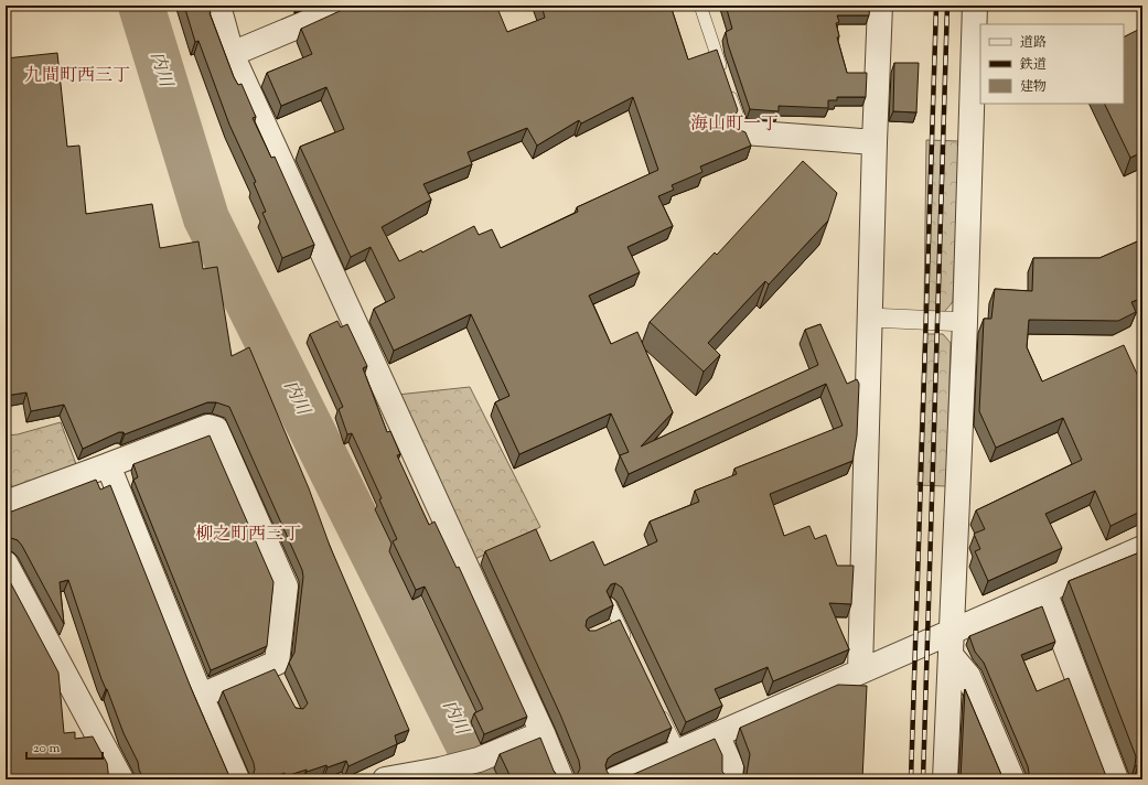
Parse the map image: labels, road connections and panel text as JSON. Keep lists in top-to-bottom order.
{
  "districts": ["九間町西三丁", "海山町一丁", "柳之町西三丁"],
  "water": ["内川"],
  "legend": ["道路", "鉄道", "建物"],
  "scale_bar": "20 m"
}
